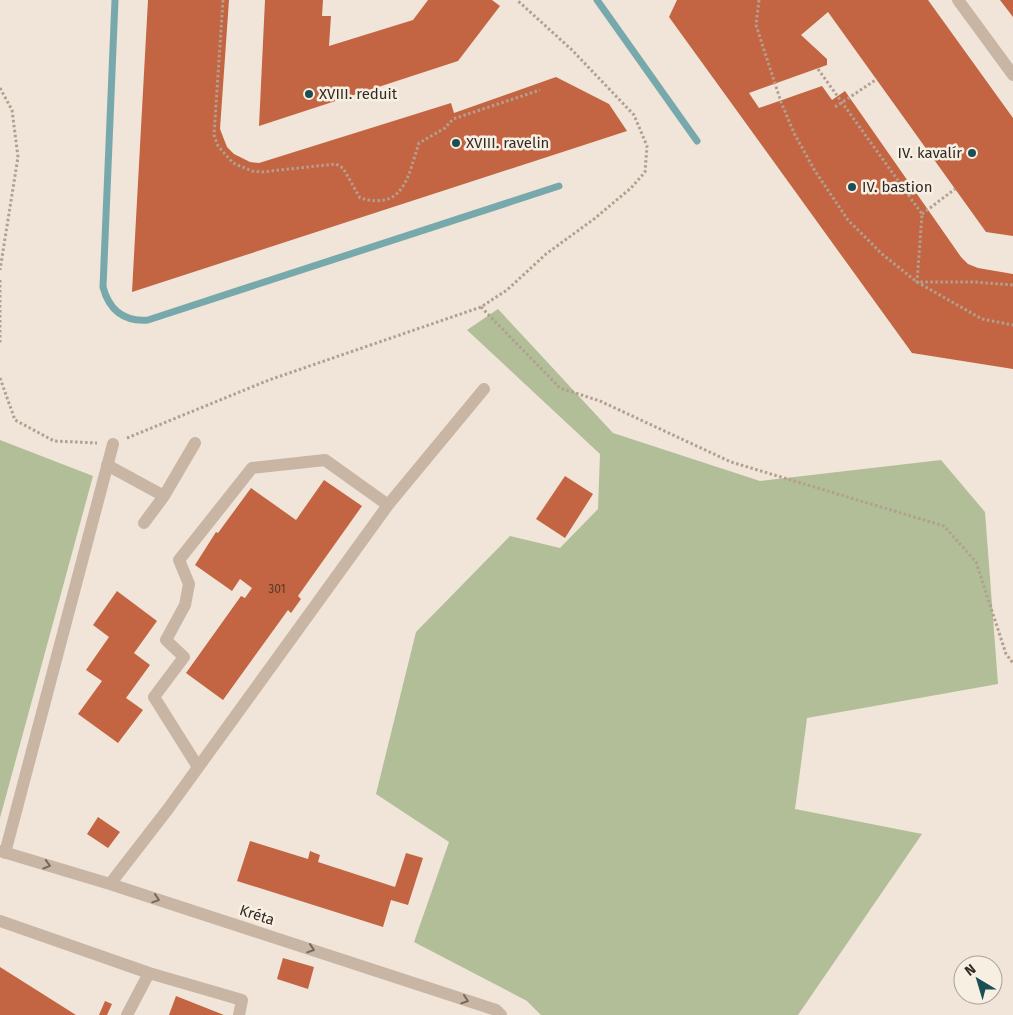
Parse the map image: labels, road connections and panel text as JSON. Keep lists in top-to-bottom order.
{
  "streets": {
    "street": ["Kréta"]
  },
  "places": [
    "XVIII. reduit",
    "XVIII. ravelin",
    "IV. kavalír",
    "IV. bastion"
  ],
  "house_numbers": ["301"],
  "north": "top left"
}
